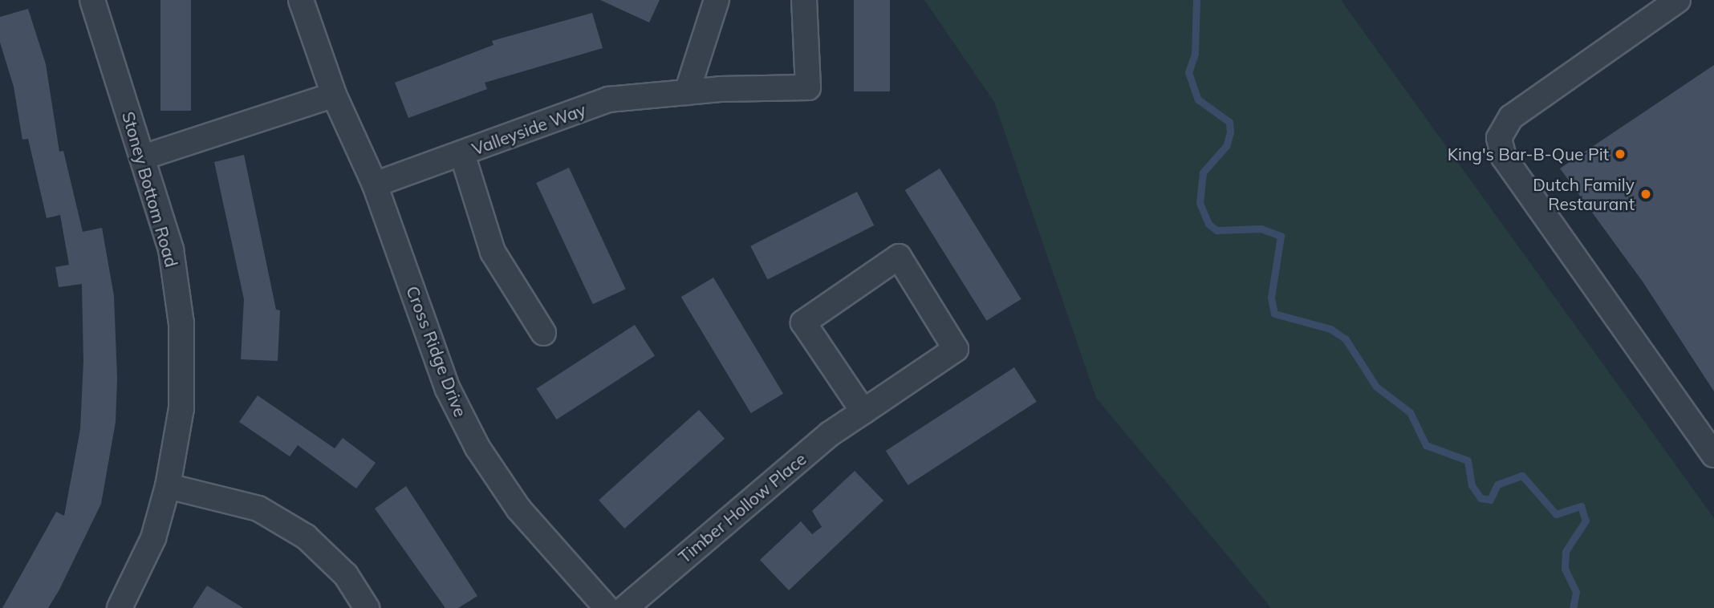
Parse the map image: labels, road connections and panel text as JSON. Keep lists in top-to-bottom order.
{
  "streets": {
    "street": [
      "Valleyside Way",
      "Stoney Bottom Road",
      "Cross Ridge Drive",
      "Timber Hollow Place"
    ]
  },
  "crossings": [
    ["Valleyside Way", "Cross Ridge Drive"]
  ],
  "places": ["King's Bar-B-Que Pit", "Dutch Family Restaurant"]
}
